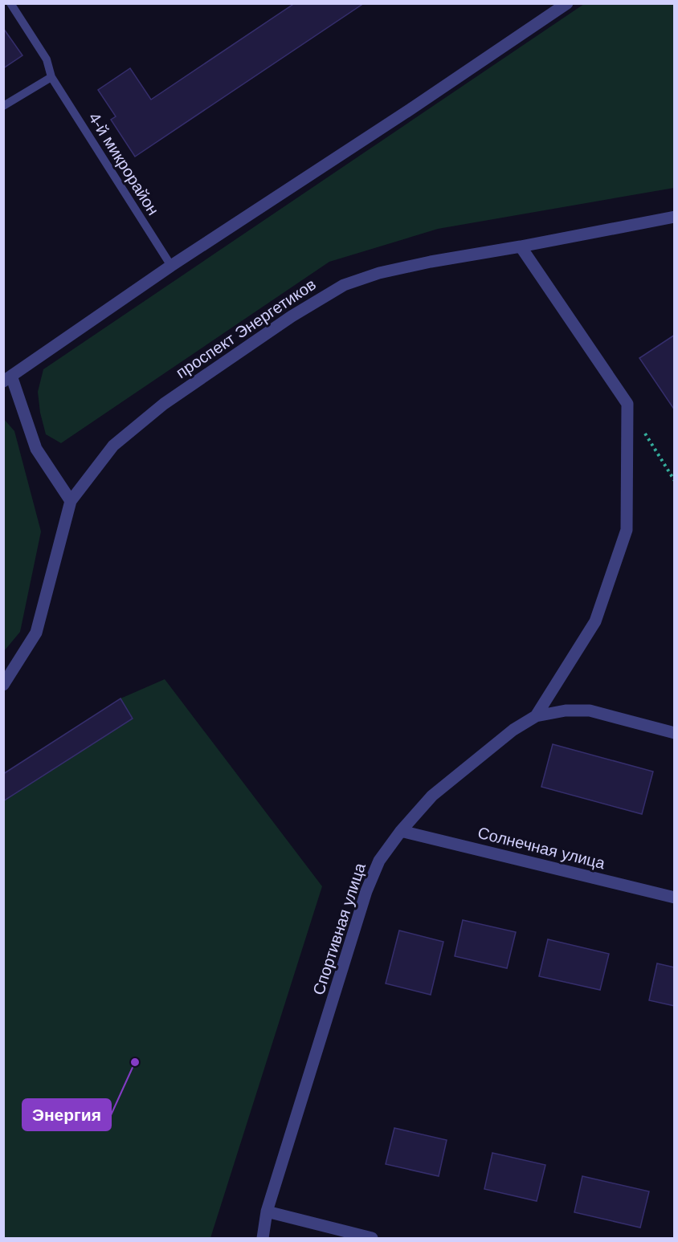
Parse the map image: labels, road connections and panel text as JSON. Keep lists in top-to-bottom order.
{
  "streets": {
    "street": ["проспект Энергетиков", "Солнечная улица", "Спортивная улица"],
    "lane": ["4-й микрорайон"]
  },
  "crossings": [
    ["Солнечная улица", "Спортивная улица"]
  ],
  "places": ["Энергия"]
}
